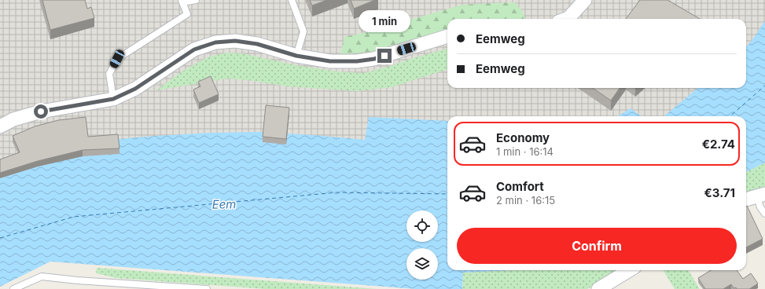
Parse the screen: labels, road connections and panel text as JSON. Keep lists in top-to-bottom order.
{
  "water": ["Eem"],
  "page": {
    "bubble": "1 min",
    "banner": ["Eemweg", "Eemweg"],
    "list": [
      {
        "name": "Economy",
        "note": "1 min · 16:14",
        "value": "€2.74"
      },
      {
        "name": "Comfort",
        "note": "2 min · 16:15",
        "value": "€3.71"
      }
    ],
    "buttons": "Confirm"
  }
}
